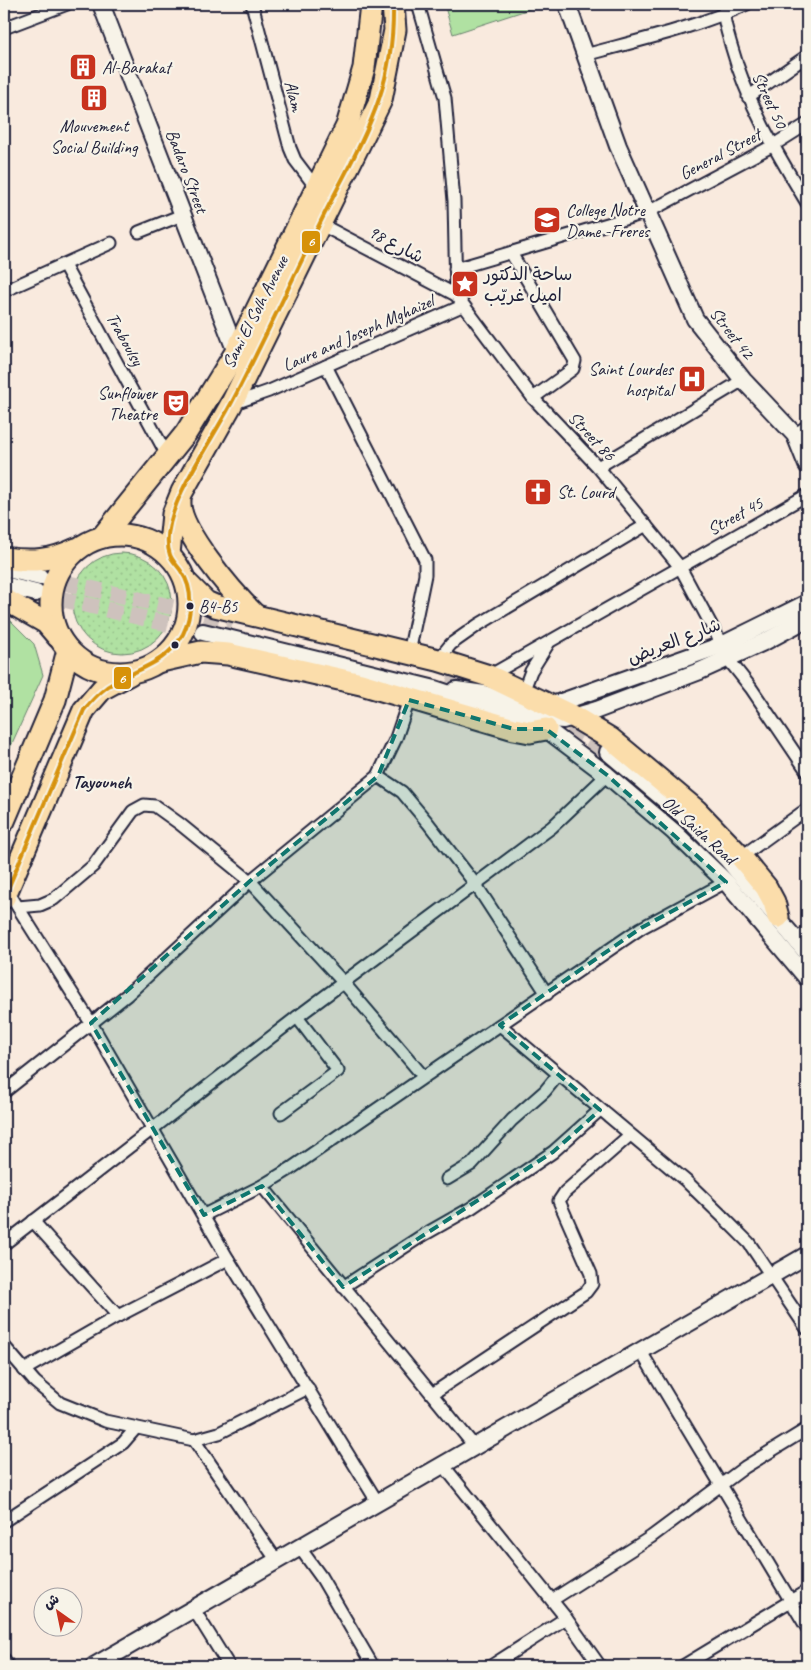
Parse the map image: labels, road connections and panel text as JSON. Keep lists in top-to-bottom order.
{
  "streets": {
    "highway": ["Sami El Solh Avenue"],
    "main road": [
      "Badaro Street",
      "Street 42",
      "شارع العريض",
      "Old Saida Road"
    ],
    "street": [
      "Alam",
      "Street 50",
      "General Street",
      "شارع 98",
      "Laure and Joseph Mghaizel",
      "Traboulsy",
      "Street 86",
      "Street 45"
    ]
  },
  "crossings": [
    ["Alam", "Sami El Solh Avenue"],
    ["Street 50", "General Street"],
    ["General Street", "Street 42"],
    ["Badaro Street", "Sami El Solh Avenue"],
    ["شارع 98", "Sami El Solh Avenue"],
    ["شارع 98", "Laure and Joseph Mghaizel"],
    ["Sami El Solh Avenue", "Laure and Joseph Mghaizel"],
    ["Sami El Solh Avenue", "Traboulsy"],
    ["Laure and Joseph Mghaizel", "Street 86"],
    ["Street 86", "Street 45"],
    ["Street 86", "شارع العريض"],
    ["شارع العريض", "Old Saida Road"]
  ],
  "districts": ["Tayouneh"],
  "places": {
    "building": ["Al-Barakat", "Mouvement Social Building"],
    "school or university": ["College Notre Dame -Freres"],
    "place": ["ساحة الدكتور اميل غريّب"],
    "hospital": ["Saint Lourdes hospital"],
    "theatre": ["Sunflower Theatre"],
    "church": ["St. Lourd"],
    "other": ["B4-B5"]
  },
  "lines": ["transit line 6"],
  "north": "top left"
}
